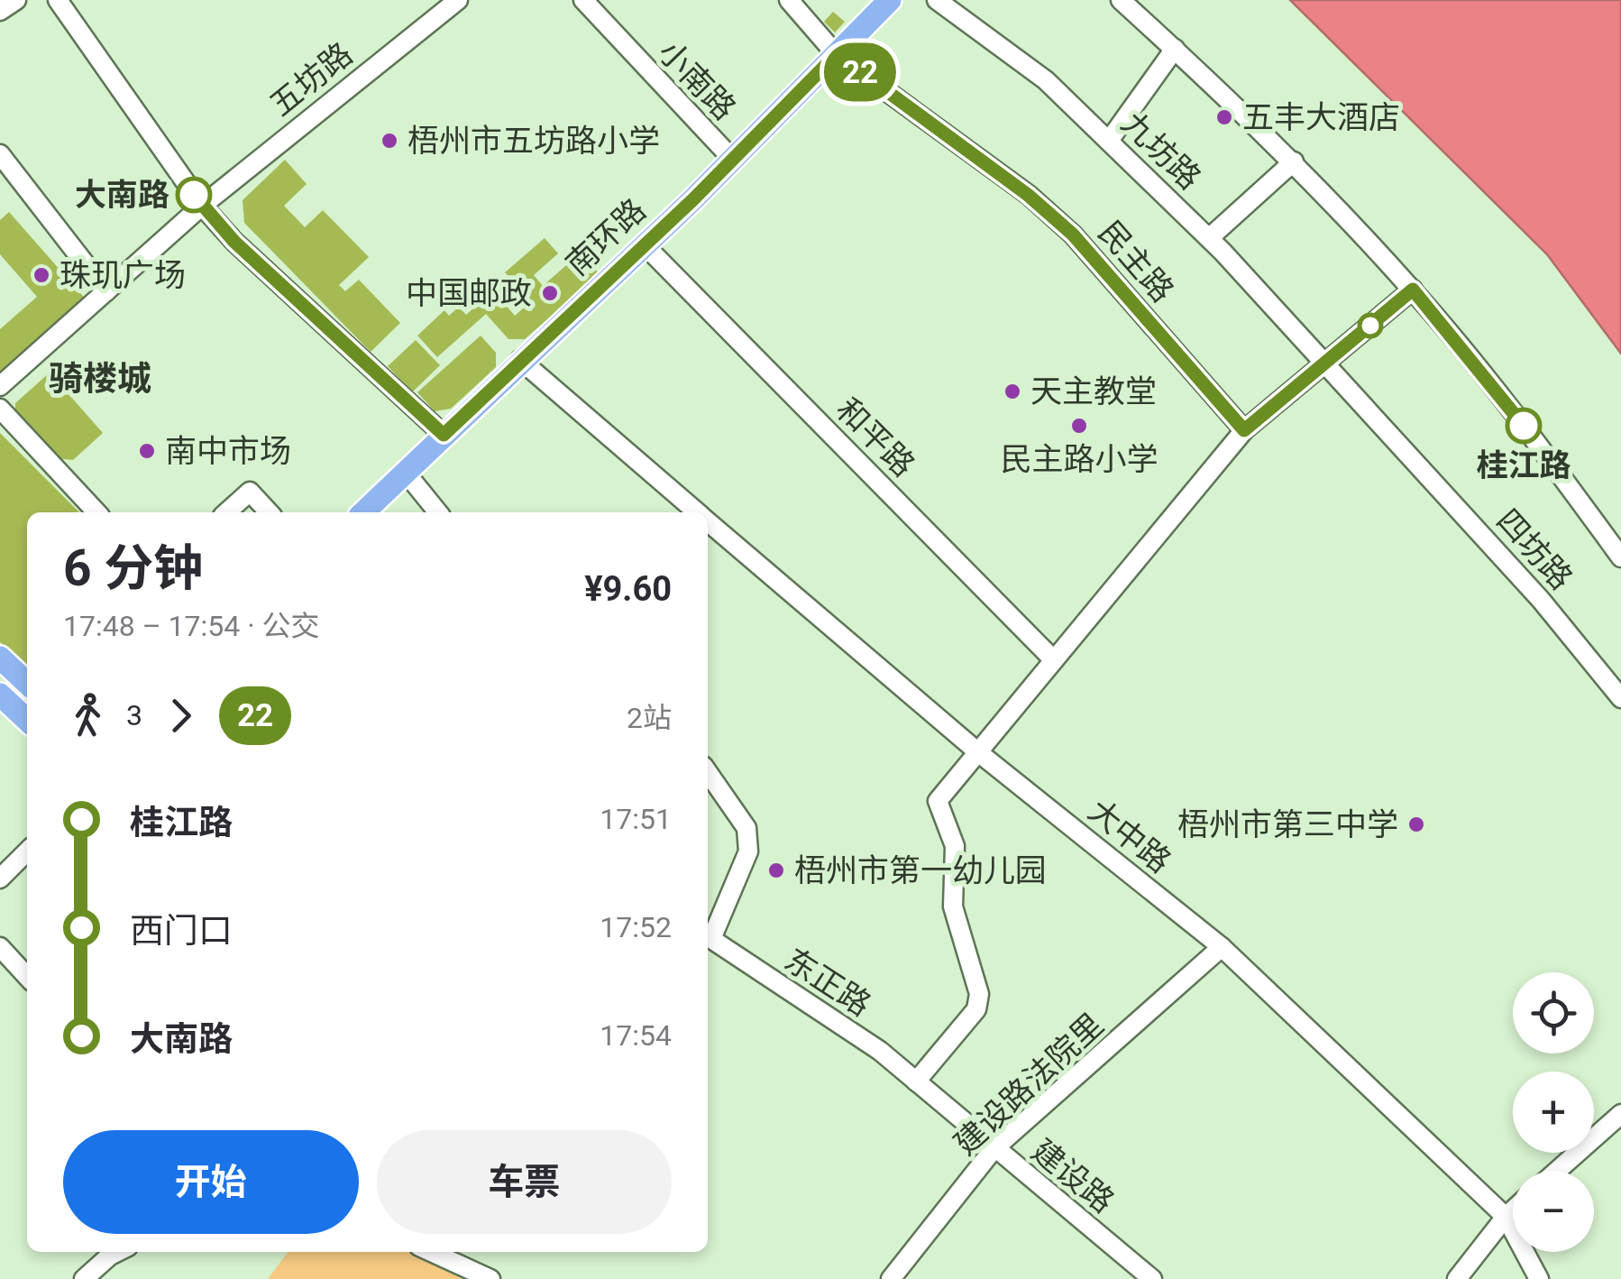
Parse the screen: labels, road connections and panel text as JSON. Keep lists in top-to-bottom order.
{
  "streets": {
    "main road": ["南环路"],
    "street": [
      "五坊路",
      "小南路",
      "九坊路",
      "民主路",
      "和平路",
      "四坊路",
      "大中路",
      "东正路",
      "建设路法院里",
      "建设路"
    ]
  },
  "crossings": [
    ["小南路", "南环路"],
    ["九坊路", "四坊路"],
    ["南环路", "民主路"],
    ["南环路", "和平路"],
    ["南环路", "大中路"],
    ["大中路", "建设路法院里"],
    ["东正路", "建设路"],
    ["建设路法院里", "建设路"]
  ],
  "districts": ["骑楼城"],
  "places": [
    "五丰大酒店",
    "梧州市五坊路小学",
    "大南路",
    "珠玑广场",
    "中国邮政",
    "天主教堂",
    "民主路小学",
    "桂江路",
    "南中市场",
    "梧州市第三中学",
    "梧州市第一幼儿园"
  ],
  "lines": ["bus line 22"],
  "page": {
    "on_map": "22",
    "heading": ["6 分钟", "17:48 – 17:54 · 公交", "¥9.60"],
    "legs": ["3", "22", "2站"],
    "list": [
      {
        "name": "桂江路",
        "value": "17:51"
      },
      {
        "name": "西门口",
        "value": "17:52"
      },
      {
        "name": "大南路",
        "value": "17:54"
      }
    ],
    "map_buttons": ["+", "−"],
    "buttons": ["开始", "车票"]
  }
}
